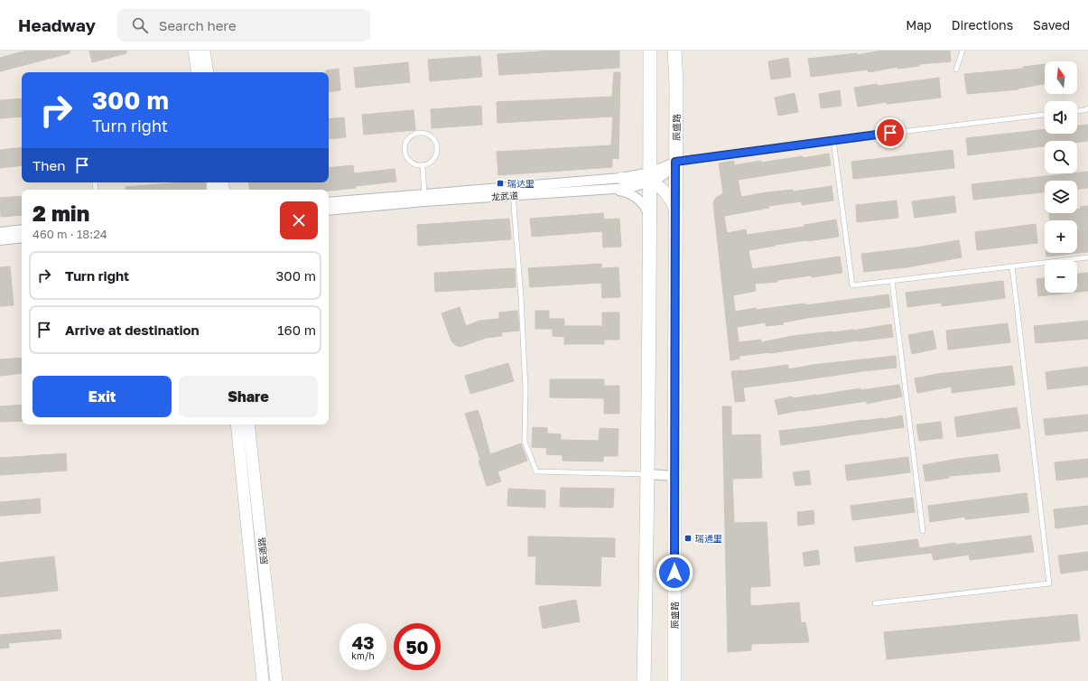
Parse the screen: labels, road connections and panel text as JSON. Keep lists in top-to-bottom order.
{
  "streets": {
    "main road": ["辰盛路"],
    "street": ["龙武道", "辰通路"]
  },
  "crossings": [
    ["辰盛路", "龙武道"]
  ],
  "places": {
    "transit": ["瑞达里", "瑞通里"]
  },
  "north": "top",
  "page": {
    "header": "Headway",
    "search": "Search here",
    "nav": ["Map", "Directions", "Saved"],
    "map_buttons": ["+", "−"],
    "turn": ["300 m", "Turn right"],
    "then": "Then",
    "heading": ["2 min", "460 m · 18:24"],
    "list": [
      {
        "name": "Turn right",
        "value": "300 m"
      },
      {
        "name": "Arrive at destination",
        "value": "160 m"
      }
    ],
    "buttons": ["Exit", "Share"],
    "speed": "43 km/h",
    "limit": "50"
  }
}
